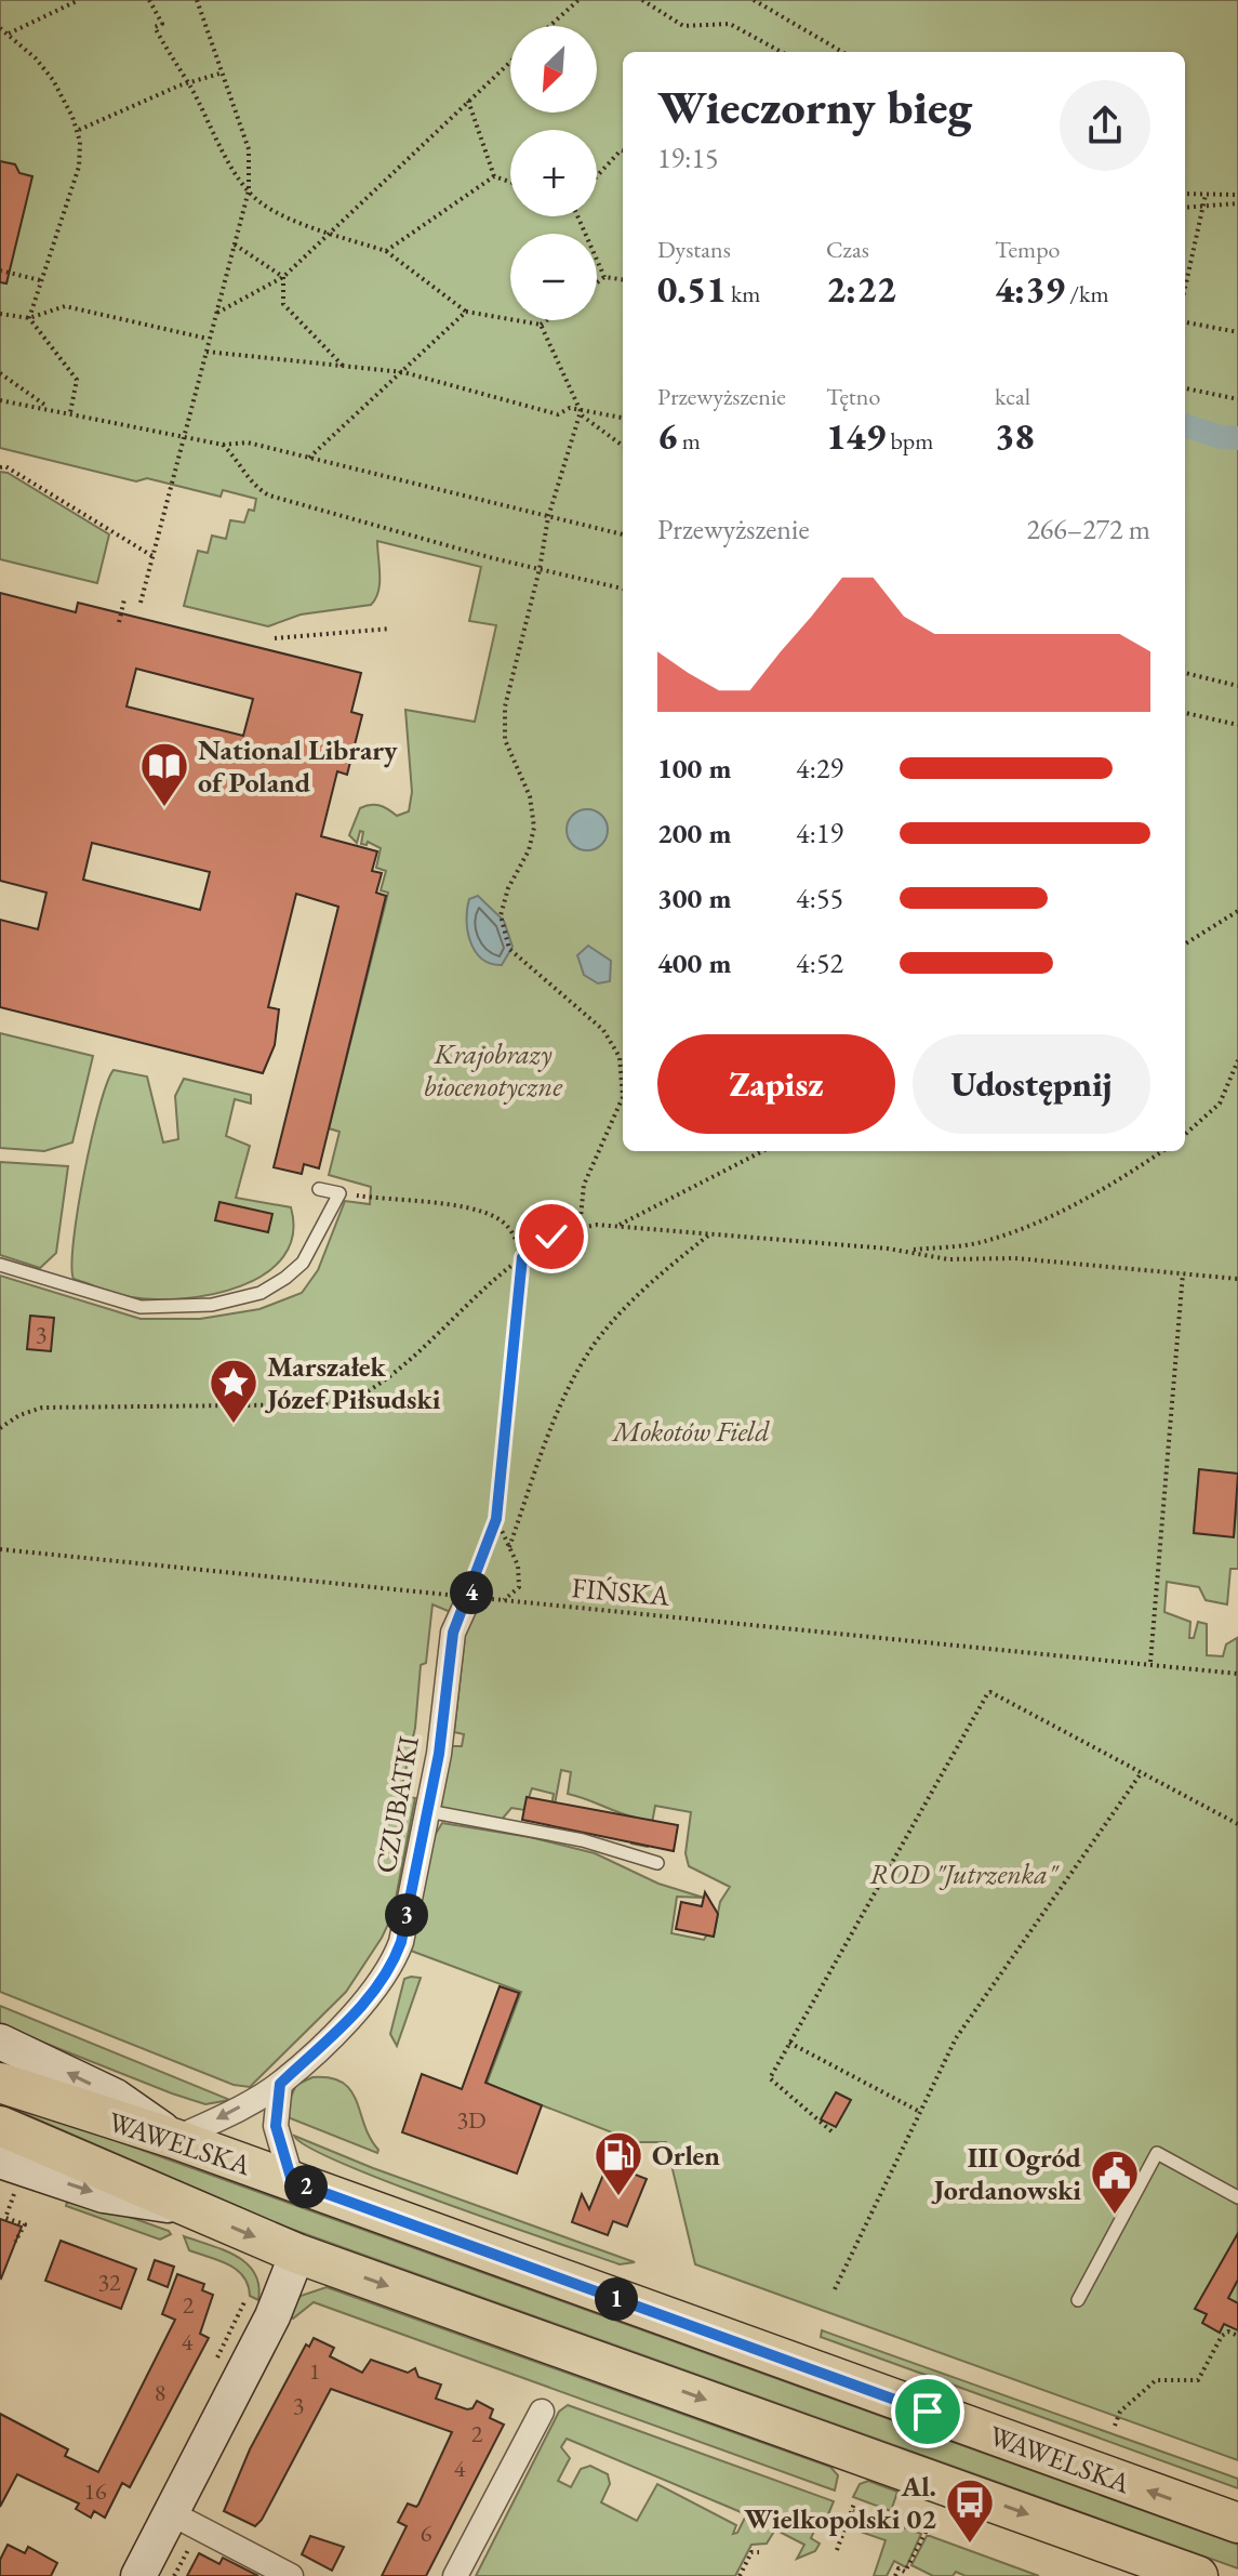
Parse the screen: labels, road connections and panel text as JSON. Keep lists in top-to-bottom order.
{
  "streets": {
    "main road": ["WAWELSKA"],
    "street": ["CZUBATKI"],
    "path": ["FIŃSKA"]
  },
  "crossings": [
    ["FIŃSKA", "CZUBATKI"],
    ["CZUBATKI", "WAWELSKA"]
  ],
  "parks": ["Krajobrazy biocenotyczne", "Mokotów Field", "ROD \"Jutrzenka\""],
  "places": {
    "library": ["National Library of Poland"],
    "place": ["Marszałek Józef Piłsudski"],
    "fuel station": ["Orlen"],
    "public building": ["III Ogród Jordanowski"],
    "bus stop": ["Al. Wielkopolski 02"]
  },
  "house_numbers": [
    "3",
    "3D",
    "32",
    "2",
    "4",
    "1",
    "8",
    "3",
    "2",
    "4",
    "16",
    "6"
  ],
  "north": "bottom left",
  "page": {
    "map_buttons": ["+", "−"],
    "heading": ["Wieczorny bieg", "19:15"],
    "stats": [
      ["Dystans", "0.51 km"],
      ["Czas", "2:22"],
      ["Tempo", "4:39 /km"],
      ["Przewyższenie", "6 m"],
      ["Tętno", "149 bpm"],
      ["kcal", "38"]
    ],
    "chart": ["Przewyższenie", "266–272 m"],
    "list": [
      {
        "name": "100 m",
        "note": "4:29"
      },
      {
        "name": "200 m",
        "note": "4:19"
      },
      {
        "name": "300 m",
        "note": "4:55"
      },
      {
        "name": "400 m",
        "note": "4:52"
      }
    ],
    "buttons": ["Zapisz", "Udostępnij"],
    "pins": [
      "4",
      "3",
      "2",
      "1"
    ]
  }
}
